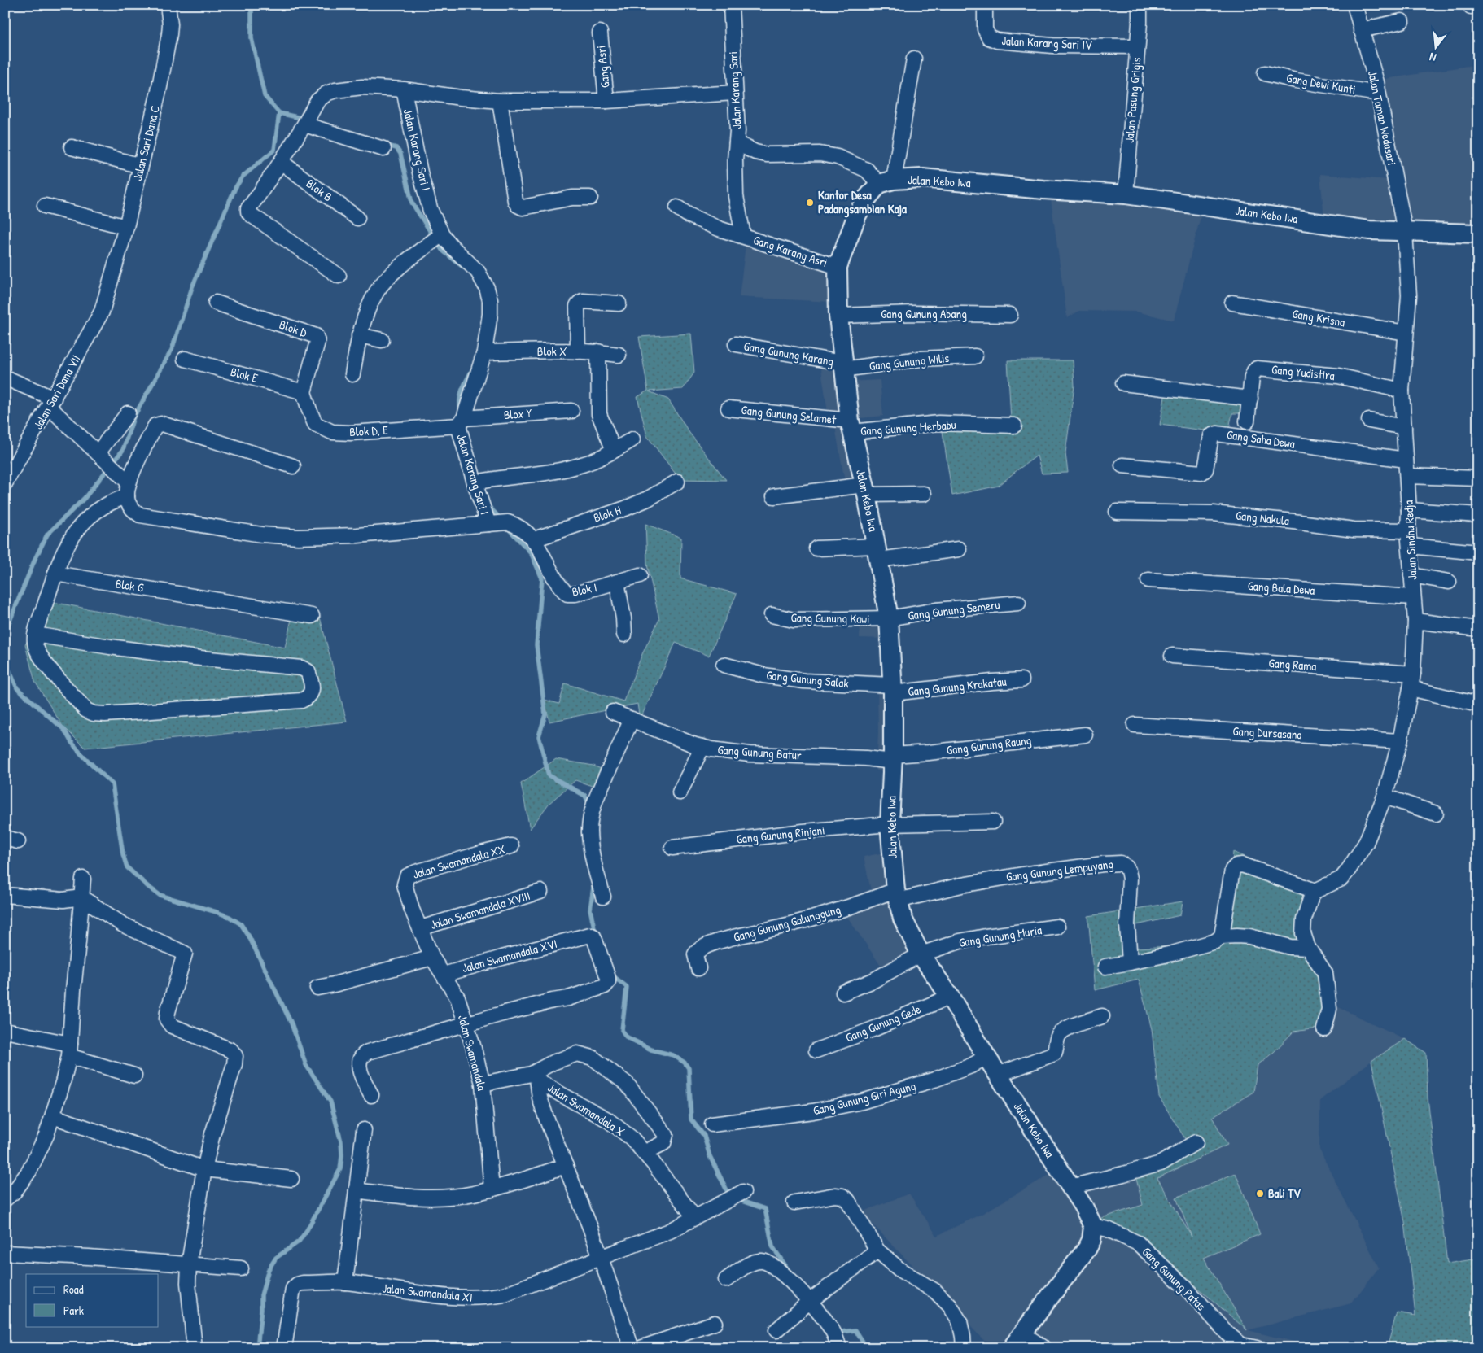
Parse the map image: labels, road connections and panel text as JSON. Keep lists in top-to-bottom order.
{
  "streets": {
    "street": [
      "Jalan Karang Sari IV",
      "Gang Asri",
      "Gang Dewi Kunti",
      "Jalan Karang Sari",
      "Jalan Pasung Grigis",
      "Jalan Taman Wedasari",
      "Jalan Sari Dana C",
      "Jalan Karang Sari I",
      "Jalan Kebo Iwa",
      "Blok B",
      "Gang Karang Asri",
      "Gang Gunung Abang",
      "Gang Krisna",
      "Blok D",
      "Blok X",
      "Gang Gunung Karang",
      "Gang Gunung Wilis",
      "Gang Yudistira",
      "Blok E",
      "Jalan Sari Dana VII",
      "Blox Y",
      "Gang Gunung Selamet",
      "Gang Gunung Merbabu",
      "Blok D, E",
      "Gang Saha Dewa",
      "Blok H",
      "Gang Nakula",
      "Jalan Sindhu Redja",
      "Blok G",
      "Gang Bala Dewa",
      "Blok I",
      "Gang Gunung Semeru",
      "Gang Gunung Kawi",
      "Gang Rama",
      "Gang Gunung Salak",
      "Gang Gunung Krakatau",
      "Gang Dursasana",
      "Gang Gunung Raung",
      "Gang Gunung Batur",
      "Gang Gunung Rinjani",
      "Jalan Swamandala XX",
      "Gang Gunung Lempuyang",
      "Jalan Swamandala XVIII",
      "Gang Gunung Galunggung",
      "Gang Gunung Muria",
      "Jalan Swamandala XVI",
      "Gang Gunung Gede",
      "Jalan Swamandala",
      "Gang Gunung Giri Agung",
      "Jalan Swamandala X",
      "Gang Gunung Patas",
      "Jalan Swamandala XI"
    ]
  },
  "crossings": [
    ["Jalan Karang Sari IV", "Jalan Pasung Grigis"],
    ["Gang Asri", "Jalan Karang Sari I"],
    ["Gang Dewi Kunti", "Jalan Taman Wedasari"],
    ["Jalan Karang Sari", "Jalan Karang Sari I"],
    ["Jalan Karang Sari", "Jalan Kebo Iwa"],
    ["Jalan Karang Sari", "Gang Karang Asri"],
    ["Jalan Pasung Grigis", "Jalan Kebo Iwa"],
    ["Jalan Taman Wedasari", "Jalan Kebo Iwa"],
    ["Jalan Taman Wedasari", "Jalan Sindhu Redja"],
    ["Jalan Sari Dana C", "Jalan Sari Dana VII"],
    ["Jalan Karang Sari I", "Blok B"],
    ["Jalan Karang Sari I", "Blok X"],
    ["Jalan Karang Sari I", "Jalan Sari Dana VII"],
    ["Jalan Karang Sari I", "Blox Y"],
    ["Jalan Karang Sari I", "Blok D, E"],
    ["Jalan Kebo Iwa", "Gang Karang Asri"],
    ["Jalan Kebo Iwa", "Gang Gunung Abang"],
    ["Jalan Kebo Iwa", "Gang Gunung Karang"],
    ["Jalan Kebo Iwa", "Gang Gunung Wilis"],
    ["Jalan Kebo Iwa", "Gang Gunung Selamet"],
    ["Jalan Kebo Iwa", "Gang Gunung Merbabu"],
    ["Jalan Kebo Iwa", "Jalan Sindhu Redja"],
    ["Jalan Kebo Iwa", "Gang Gunung Semeru"],
    ["Jalan Kebo Iwa", "Gang Gunung Kawi"],
    ["Jalan Kebo Iwa", "Gang Gunung Salak"],
    ["Jalan Kebo Iwa", "Gang Gunung Krakatau"],
    ["Jalan Kebo Iwa", "Gang Gunung Raung"],
    ["Jalan Kebo Iwa", "Gang Gunung Batur"],
    ["Jalan Kebo Iwa", "Gang Gunung Rinjani"],
    ["Jalan Kebo Iwa", "Gang Gunung Lempuyang"],
    ["Jalan Kebo Iwa", "Gang Gunung Galunggung"],
    ["Jalan Kebo Iwa", "Gang Gunung Muria"],
    ["Jalan Kebo Iwa", "Gang Gunung Gede"],
    ["Jalan Kebo Iwa", "Gang Gunung Giri Agung"],
    ["Jalan Kebo Iwa", "Gang Gunung Patas"],
    ["Gang Krisna", "Jalan Sindhu Redja"],
    ["Blok D", "Blok E"],
    ["Blok D", "Blok D, E"],
    ["Gang Gunung Karang", "Gang Gunung Wilis"],
    ["Gang Yudistira", "Jalan Sindhu Redja"],
    ["Blok E", "Blok D, E"],
    ["Blox Y", "Blok D, E"],
    ["Gang Gunung Selamet", "Gang Gunung Merbabu"],
    ["Gang Saha Dewa", "Jalan Sindhu Redja"],
    ["Blok H", "Blok I"],
    ["Gang Nakula", "Jalan Sindhu Redja"],
    ["Jalan Sindhu Redja", "Gang Bala Dewa"],
    ["Jalan Sindhu Redja", "Gang Rama"],
    ["Jalan Sindhu Redja", "Gang Dursasana"],
    ["Gang Gunung Semeru", "Gang Gunung Kawi"],
    ["Gang Gunung Salak", "Gang Gunung Krakatau"],
    ["Gang Gunung Raung", "Gang Gunung Batur"],
    ["Jalan Swamandala XX", "Jalan Swamandala"],
    ["Gang Gunung Lempuyang", "Gang Gunung Galunggung"],
    ["Jalan Swamandala XVIII", "Jalan Swamandala"],
    ["Jalan Swamandala XVI", "Jalan Swamandala"]
  ],
  "places": ["Kantor Desa Padangsambian Kaja", "Bali TV"],
  "legend": ["Road", "Park"],
  "north": "bottom"
}
